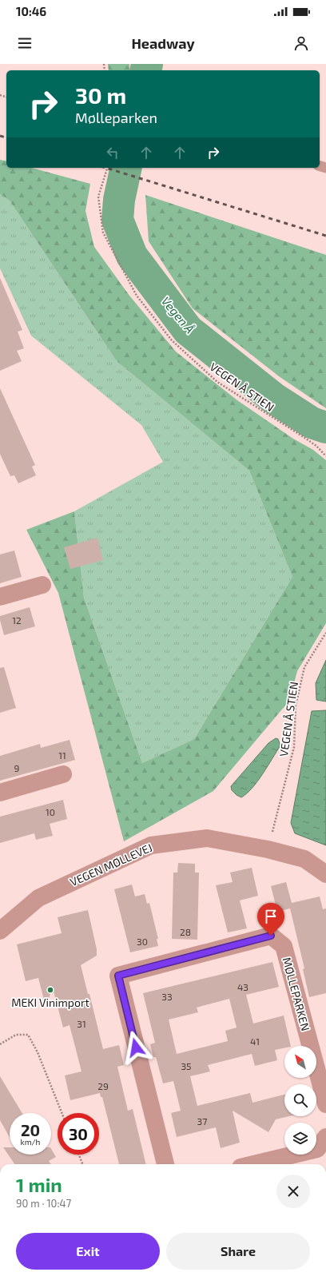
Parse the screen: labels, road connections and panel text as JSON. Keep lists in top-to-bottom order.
{
  "streets": {
    "street": ["VEGEN MØLLEVEJ", "MØLLEPARKEN"],
    "path": ["VEGEN Å STIEN"]
  },
  "crossings": [
    ["VEGEN Å STIEN", "VEGEN MØLLEVEJ"]
  ],
  "water": ["Vegen Å"],
  "places": ["MEKI Vinimport"],
  "house_numbers": [
    "12",
    "11",
    "9",
    "10",
    "28",
    "30",
    "43",
    "33",
    "31",
    "41",
    "35",
    "29",
    "37"
  ],
  "north": "top left",
  "page": {
    "status": "10:46",
    "header": "Headway",
    "turn": ["30 m", "Mølleparken"],
    "speed": "20 km/h",
    "limit": "30",
    "heading": ["1 min", "90 m · 10:47"],
    "buttons": ["Exit", "Share"]
  }
}
